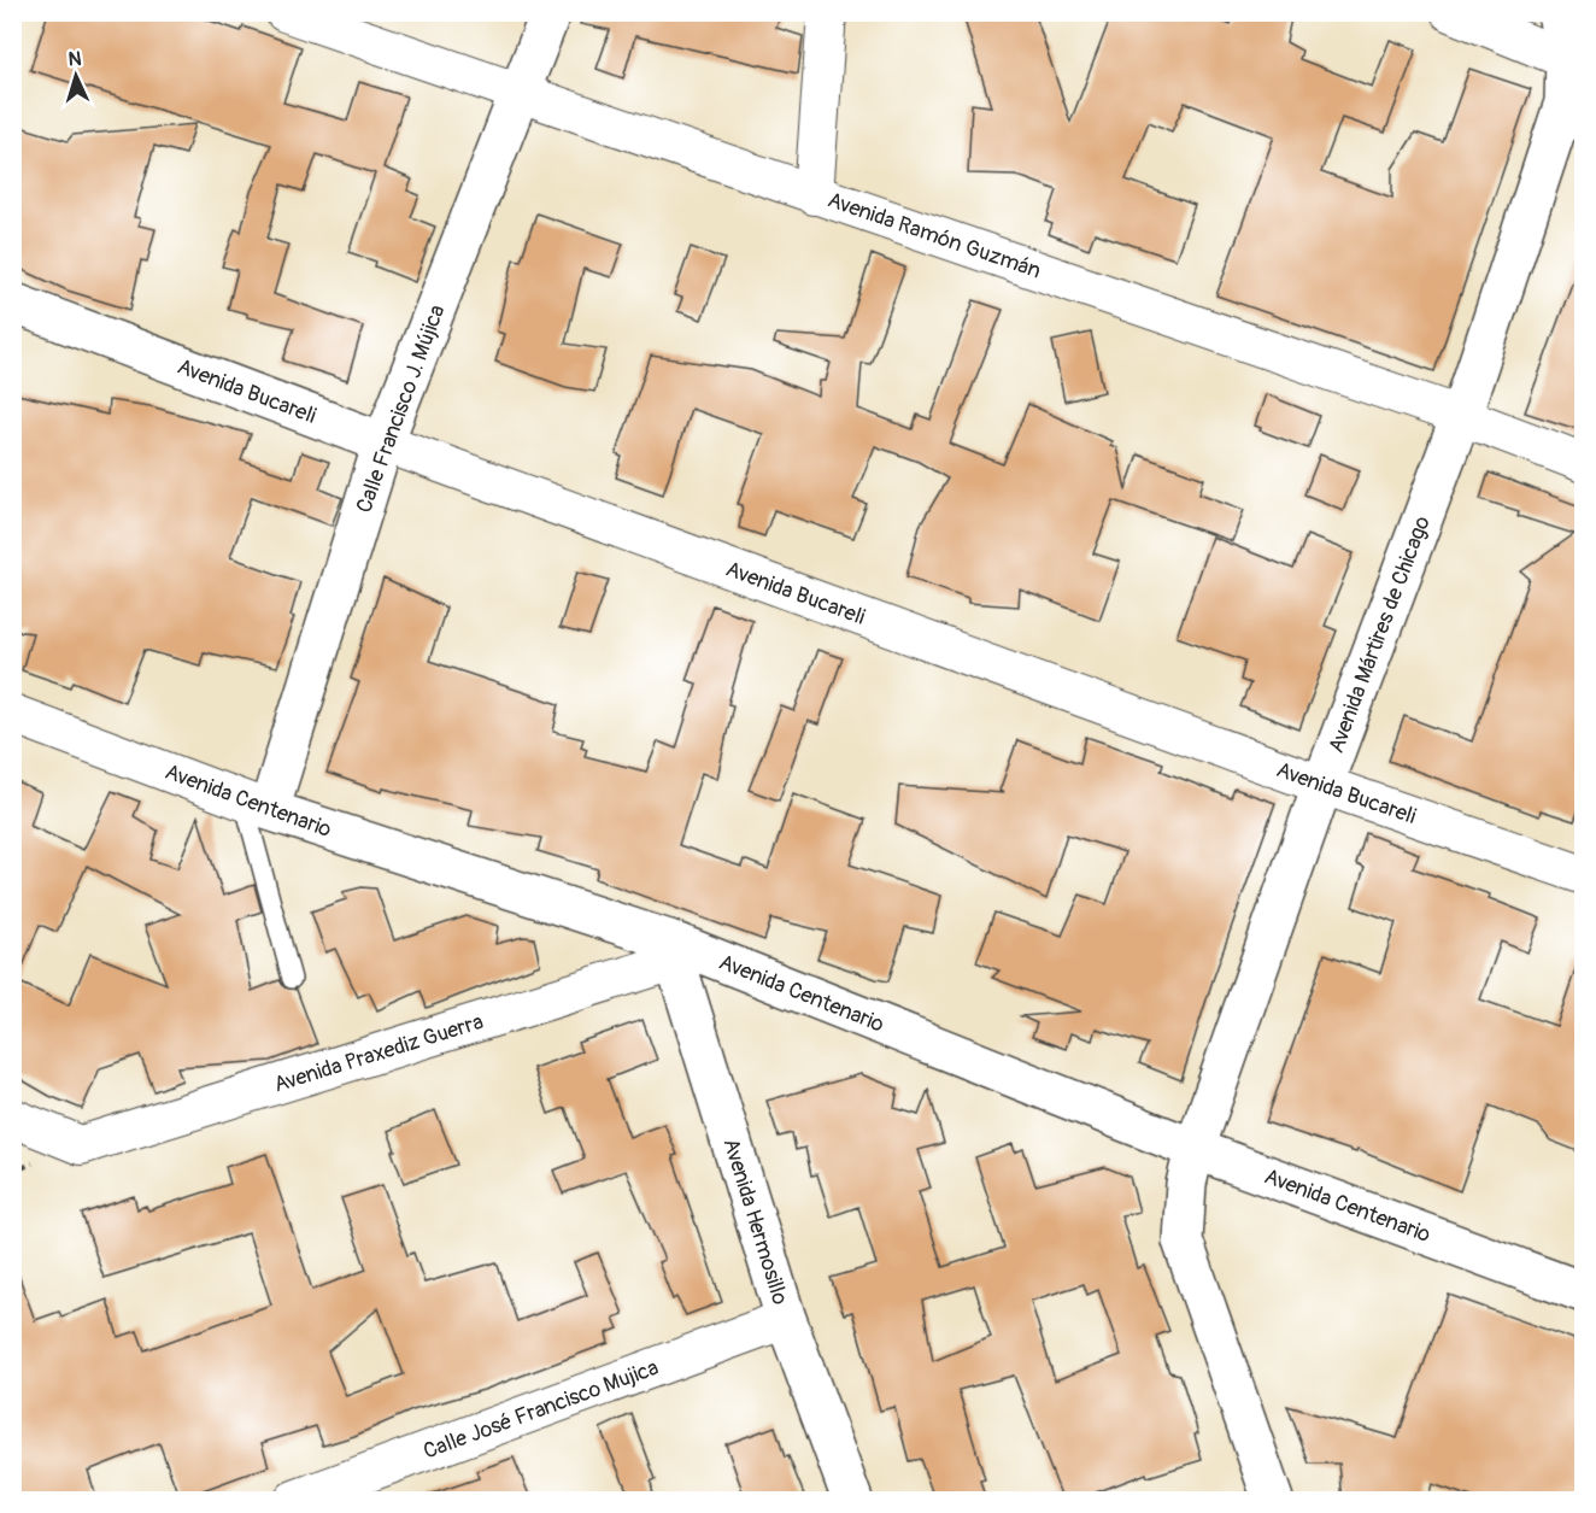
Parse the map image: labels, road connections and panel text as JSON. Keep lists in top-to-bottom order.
{
  "streets": {
    "street": [
      "Avenida Ramón Guzmán",
      "Avenida Bucareli",
      "Calle Francisco J. Mújica",
      "Avenida Mártires de Chicago",
      "Avenida Centenario",
      "Avenida Praxediz Guerra",
      "Avenida Hermosillo",
      "Calle José Francisco Mujica"
    ]
  },
  "crossings": [
    ["Avenida Ramón Guzmán", "Calle Francisco J. Mújica"],
    ["Avenida Ramón Guzmán", "Avenida Mártires de Chicago"],
    ["Avenida Bucareli", "Calle Francisco J. Mújica"],
    ["Avenida Bucareli", "Avenida Mártires de Chicago"],
    ["Calle Francisco J. Mújica", "Avenida Centenario"],
    ["Avenida Mártires de Chicago", "Avenida Centenario"],
    ["Avenida Centenario", "Avenida Praxediz Guerra"],
    ["Avenida Centenario", "Avenida Hermosillo"],
    ["Avenida Praxediz Guerra", "Avenida Hermosillo"],
    ["Avenida Hermosillo", "Calle José Francisco Mujica"]
  ],
  "north": "top"
}
